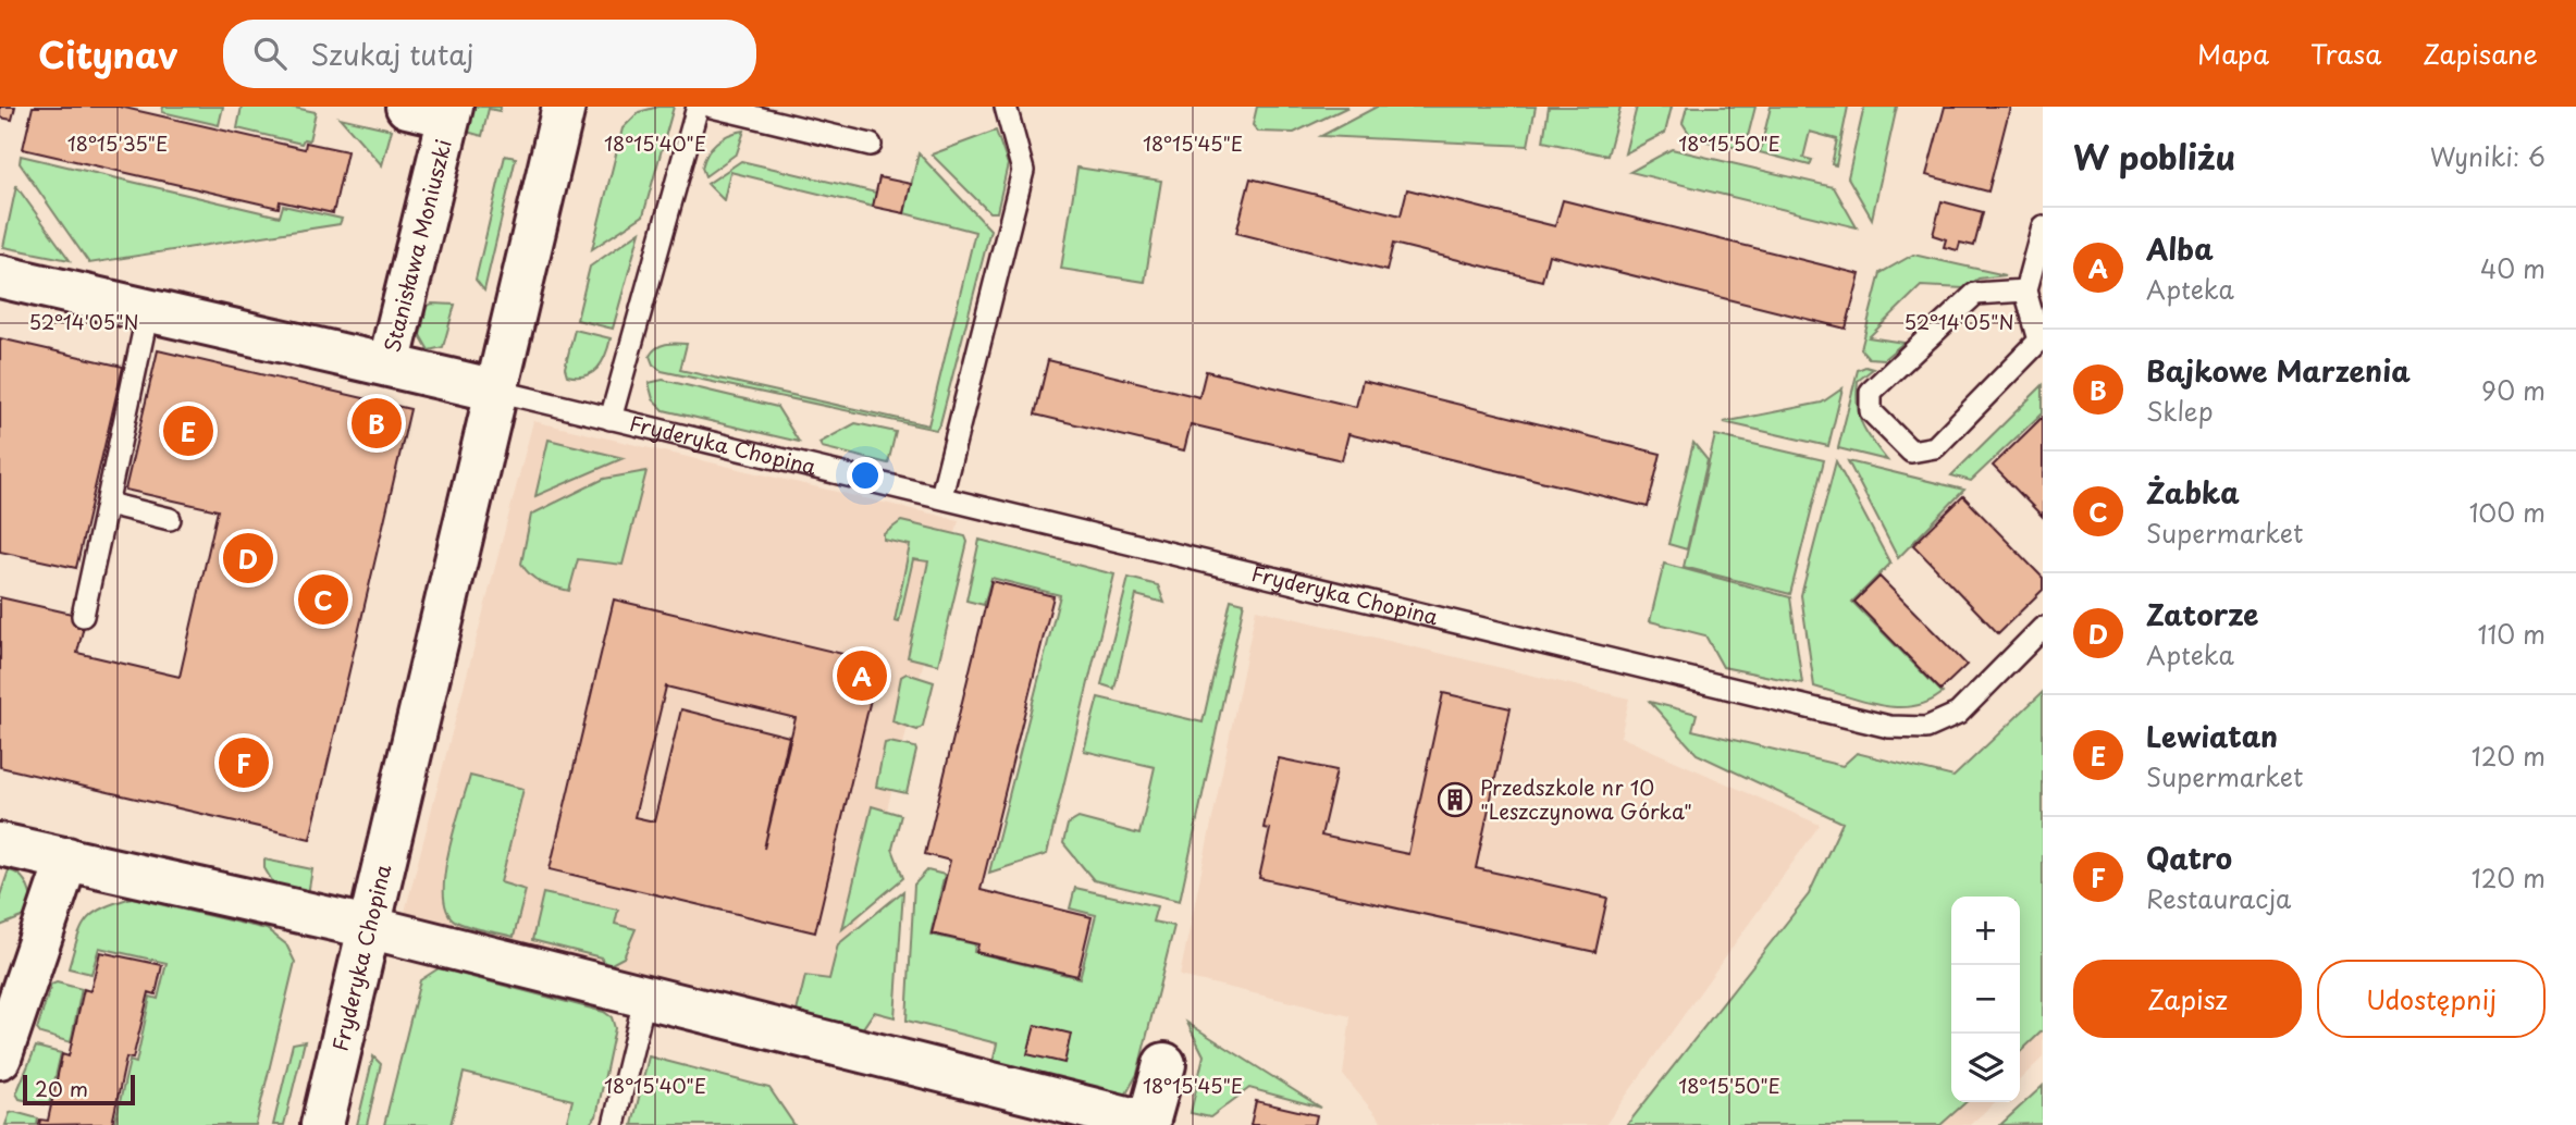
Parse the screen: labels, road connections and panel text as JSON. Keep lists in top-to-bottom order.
{
  "streets": {
    "street": ["Stanisława Moniuszki", "Fryderyka Chopina"]
  },
  "crossings": [
    ["Stanisława Moniuszki", "Fryderyka Chopina"]
  ],
  "places": {
    "building": ["Przedszkole nr 10 \"Leszczynowa Górka\""]
  },
  "scale_bar": "20 m",
  "page": {
    "header": "Citynav",
    "search": "Szukaj tutaj",
    "nav": ["Mapa", "Trasa", "Zapisane"],
    "heading": ["W pobliżu", "Wyniki: 6"],
    "list": [
      {
        "mark": "A",
        "name": "Alba",
        "note": "Apteka",
        "value": "40 m"
      },
      {
        "mark": "B",
        "name": "Bajkowe Marzenia",
        "note": "Sklep",
        "value": "90 m"
      },
      {
        "mark": "C",
        "name": "Żabka",
        "note": "Supermarket",
        "value": "100 m"
      },
      {
        "mark": "D",
        "name": "Zatorze",
        "note": "Apteka",
        "value": "110 m"
      },
      {
        "mark": "E",
        "name": "Lewiatan",
        "note": "Supermarket",
        "value": "120 m"
      },
      {
        "mark": "F",
        "name": "Qatro",
        "note": "Restauracja",
        "value": "120 m"
      }
    ],
    "pins": [
      "B",
      "E",
      "D",
      "C",
      "A",
      "F"
    ],
    "map_buttons": ["+", "−"],
    "buttons": ["Zapisz", "Udostępnij"],
    "scale": "20 m"
  },
  "coordinates": [
    "18°15'35\"E",
    "18°15'40\"E",
    "18°15'45\"E",
    "18°15'50\"E",
    "52°14'05\"N"
  ]
}
